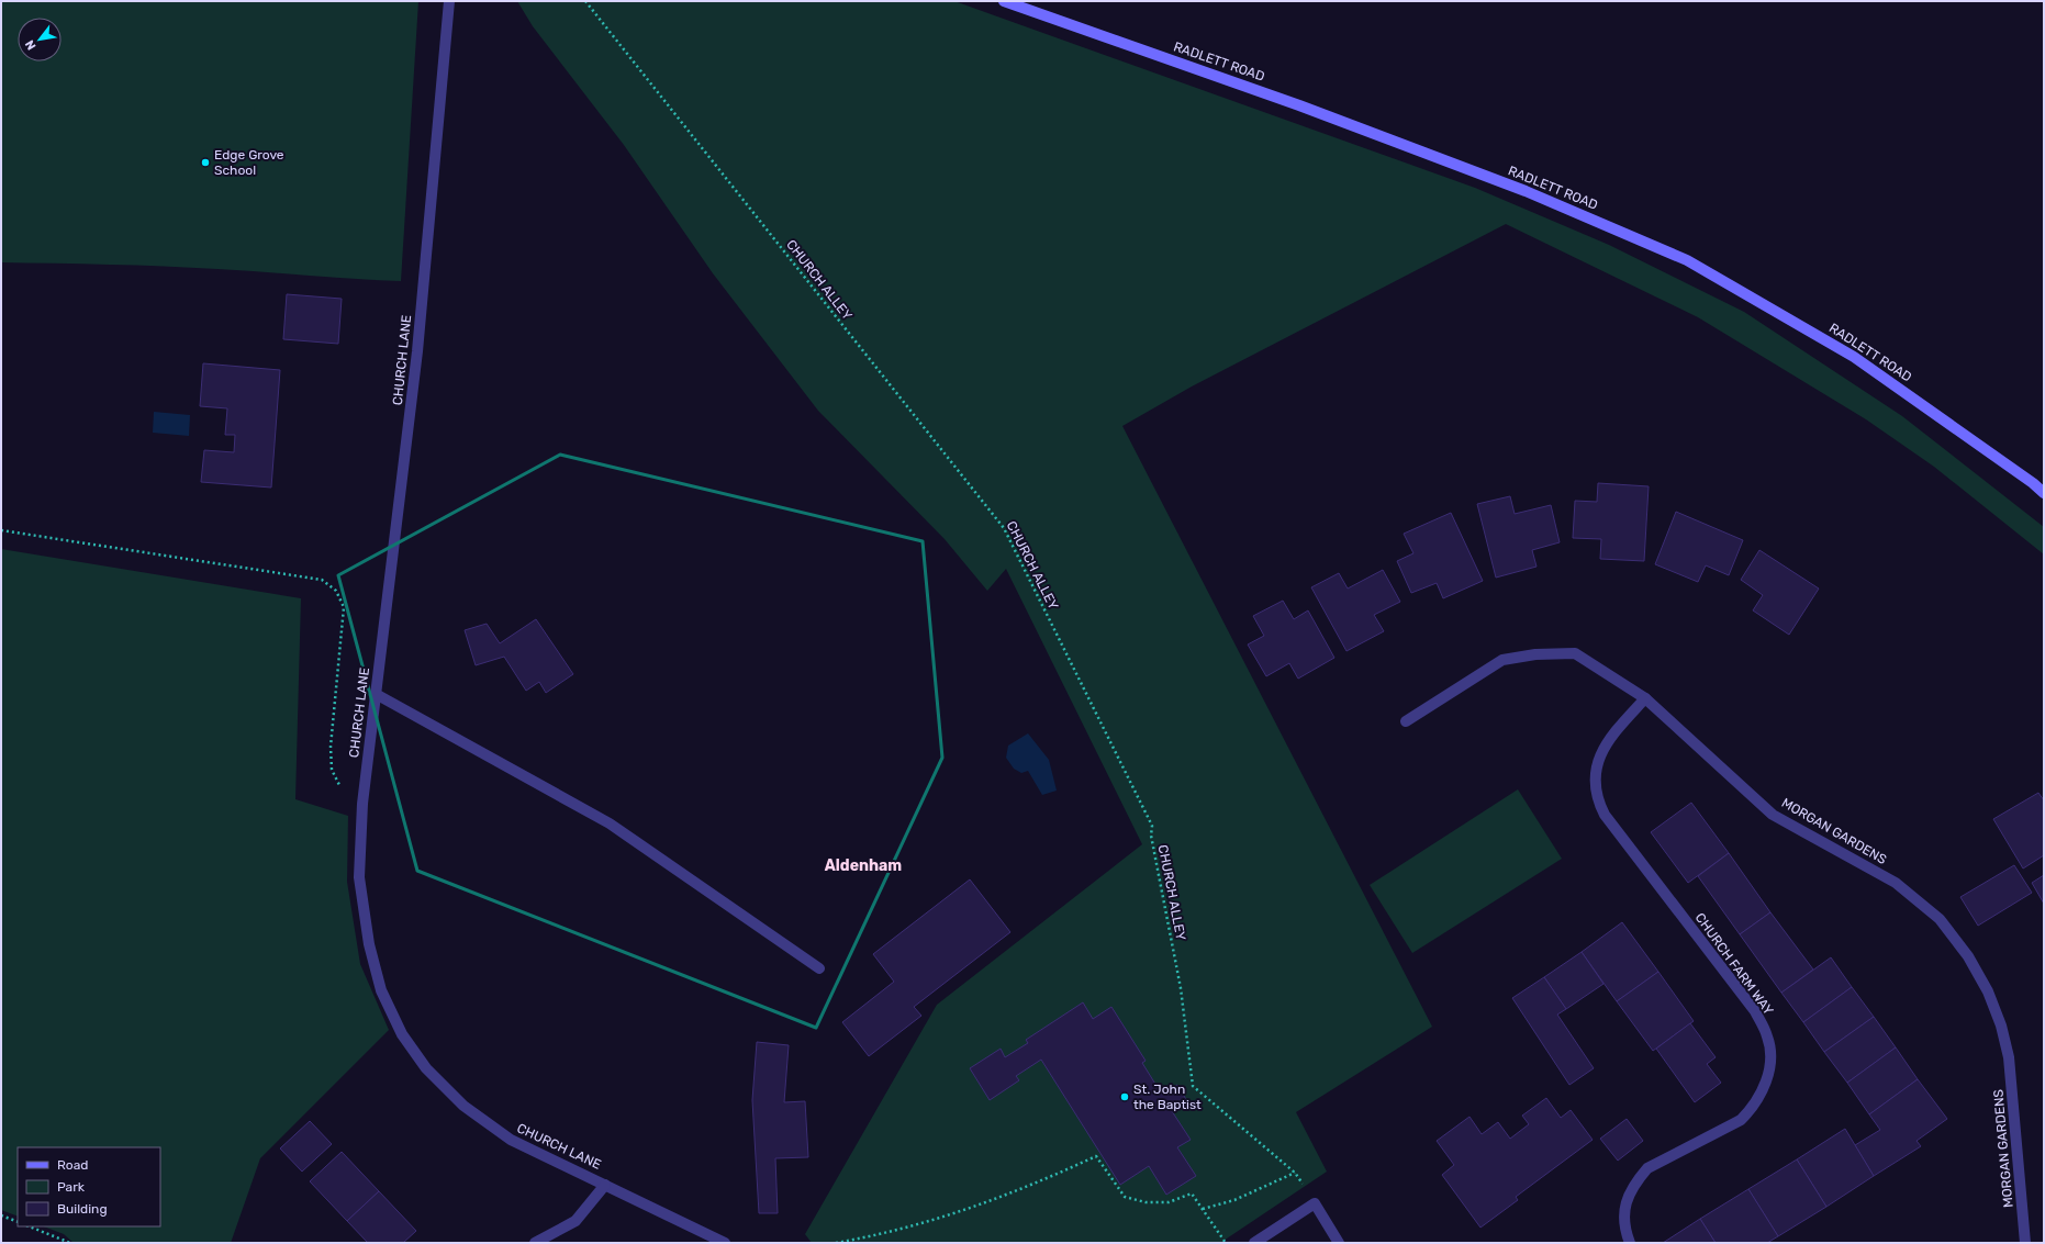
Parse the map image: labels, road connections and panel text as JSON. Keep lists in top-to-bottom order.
{
  "streets": {
    "main road": ["RADLETT ROAD"],
    "street": ["CHURCH LANE", "MORGAN GARDENS", "CHURCH FARM WAY"],
    "path": ["CHURCH ALLEY"]
  },
  "crossings": [
    ["MORGAN GARDENS", "CHURCH FARM WAY"]
  ],
  "districts": ["Aldenham"],
  "places": ["Edge Grove School", "St. John the Baptist"],
  "legend": ["Road", "Park", "Building"],
  "north": "bottom left"
}
